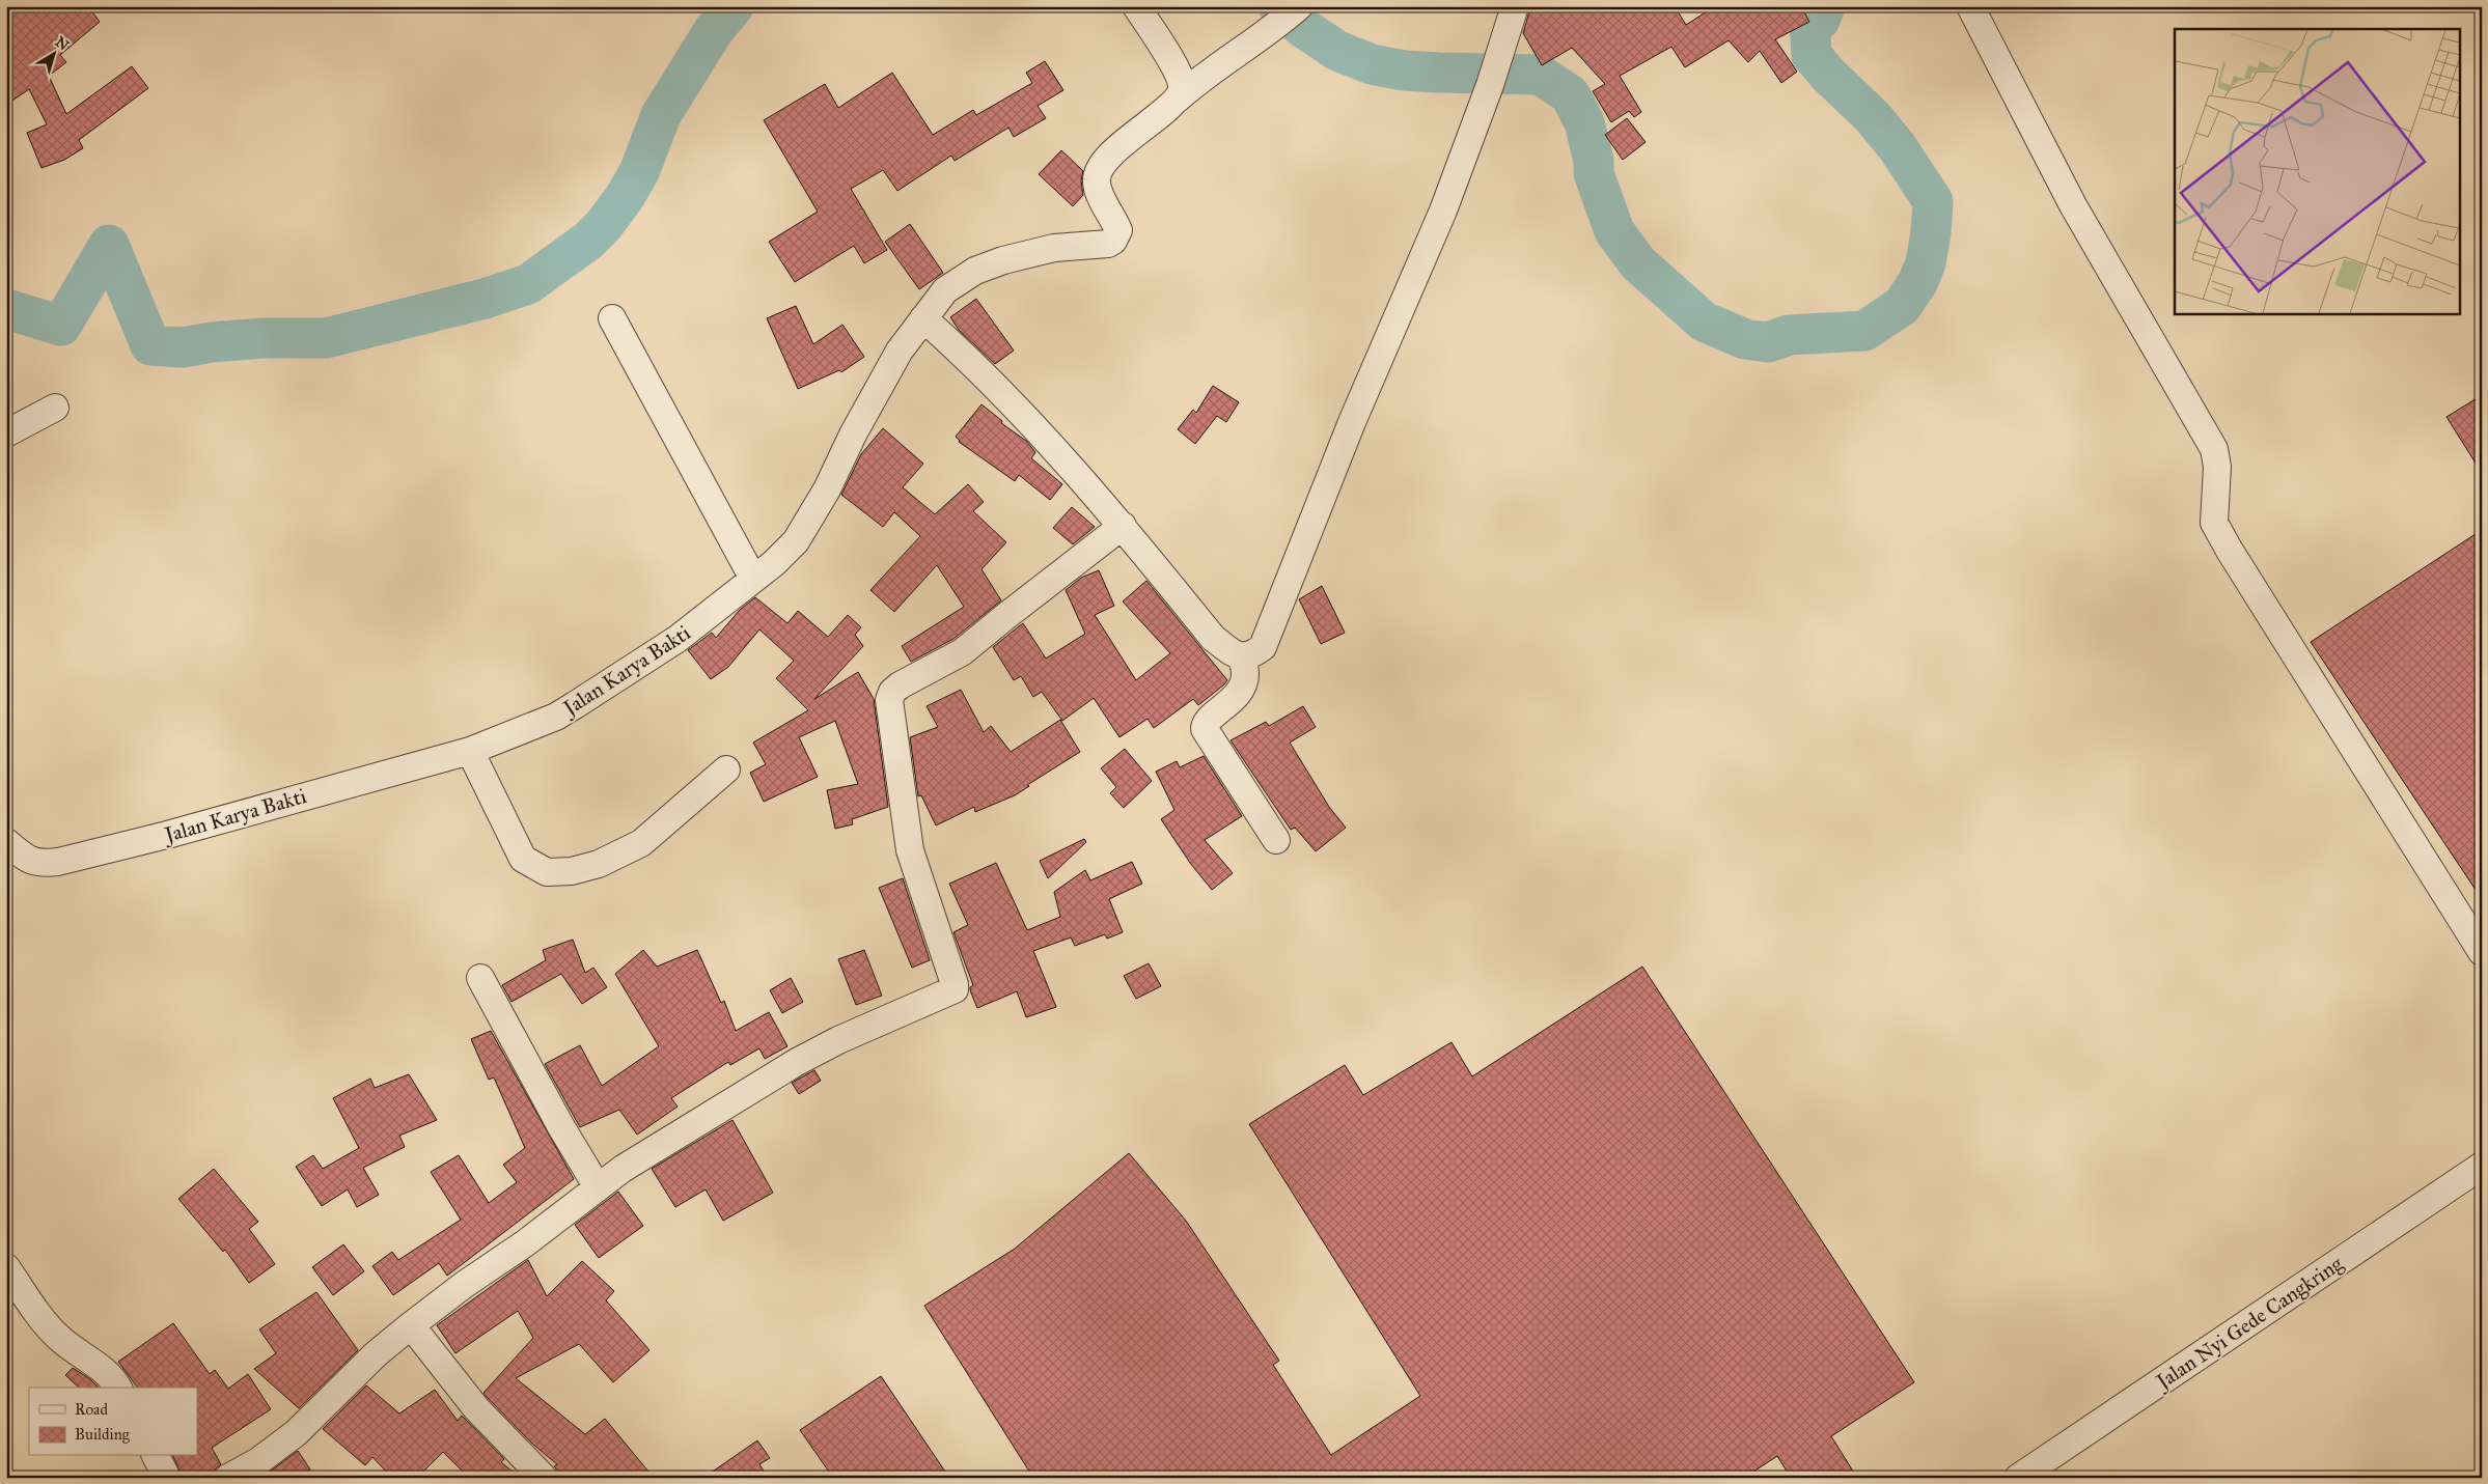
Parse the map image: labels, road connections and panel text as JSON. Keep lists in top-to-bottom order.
{
  "streets": {
    "street": ["Jalan Karya Bakti", "Jalan Nyi Gede Cangkring"]
  },
  "legend": ["Road", "Building"],
  "north": "top right"
}
